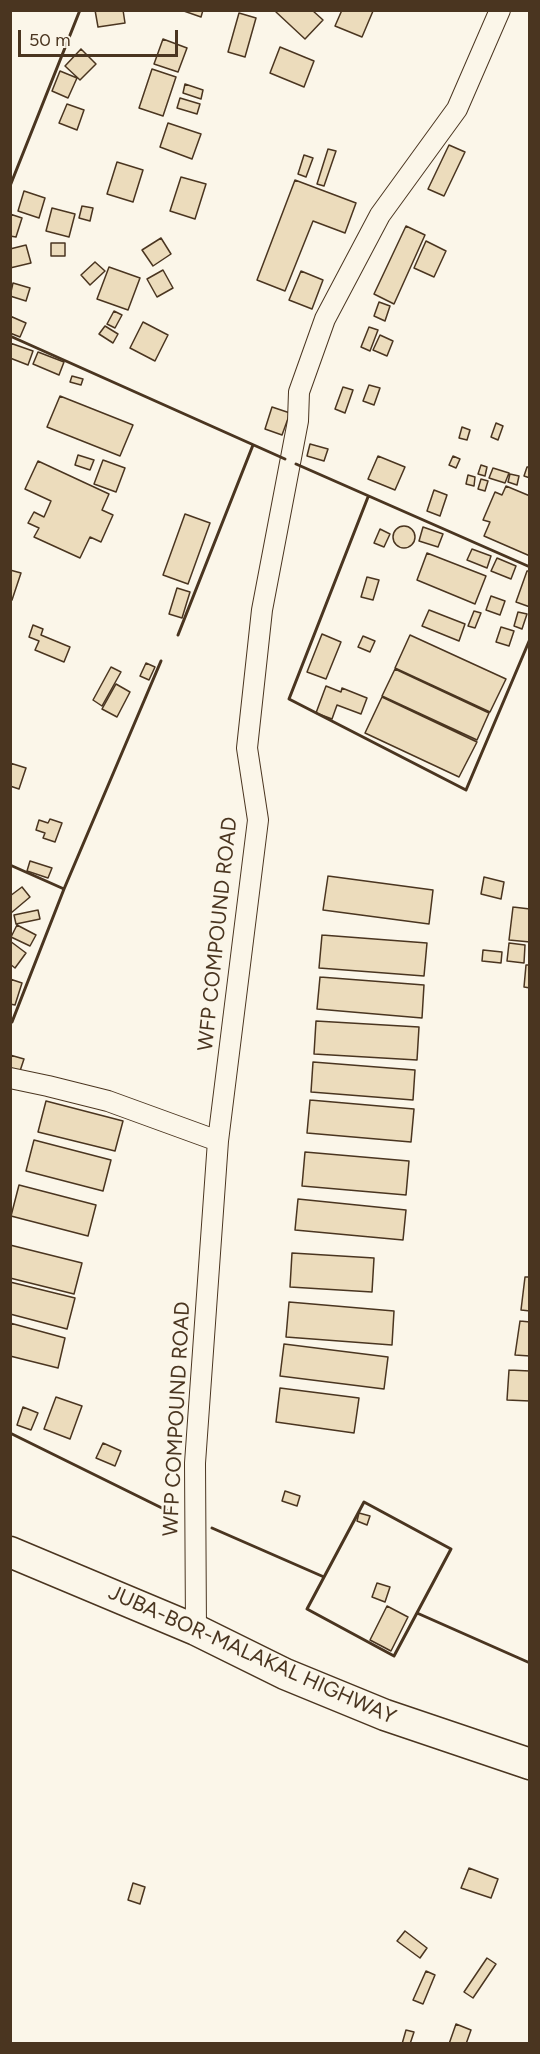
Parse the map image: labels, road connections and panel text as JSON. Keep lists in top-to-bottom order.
{
  "streets": {
    "main road": ["JUBA-BOR-MALAKAL HIGHWAY"],
    "street": ["WFP COMPOUND ROAD"]
  },
  "crossings": [
    ["WFP COMPOUND ROAD", "JUBA-BOR-MALAKAL HIGHWAY"]
  ],
  "scale_bar": "50 m"
}
